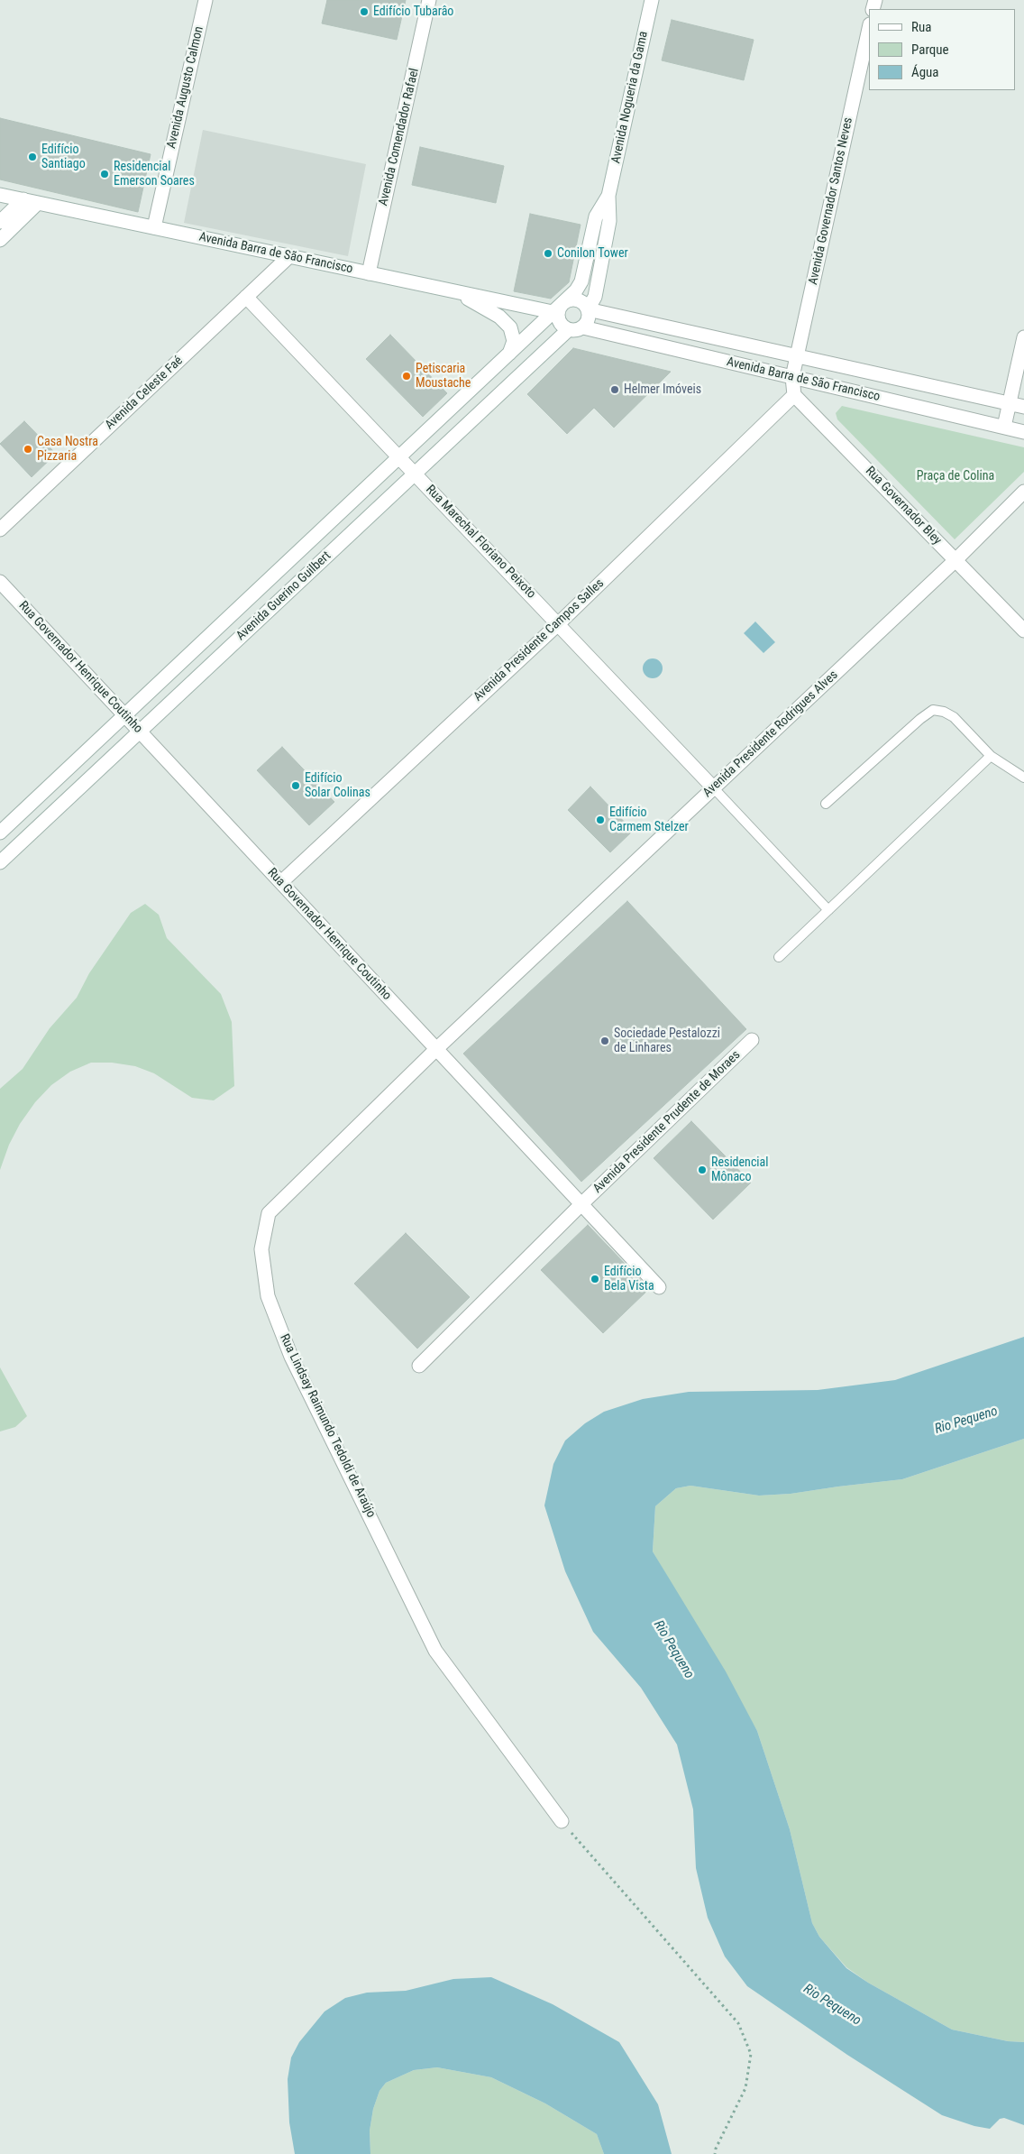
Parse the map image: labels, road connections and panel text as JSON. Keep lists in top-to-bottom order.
{
  "streets": {
    "street": [
      "Avenida Augusto Calmon",
      "Avenida Nogueria da Gama",
      "Avenida Comendador Rafael",
      "Avenida Governador Santos Neves",
      "Avenida Barra de São Francisco",
      "Avenida Celeste Faé",
      "Rua Governador Bley",
      "Rua Marechal Floriano Peixoto",
      "Avenida Guerino Guilbert",
      "Avenida Presidente Campos Salles",
      "Rua Governador Henrique Coutinho",
      "Avenida Presidente Rodrigues Alves",
      "Avenida Presidente Prudente de Moraes",
      "Rua Lindsay Raimundo Tedoldi de Araújo"
    ]
  },
  "crossings": [
    ["Avenida Augusto Calmon", "Avenida Barra de São Francisco"],
    ["Avenida Nogueria da Gama", "Avenida Barra de São Francisco"],
    ["Avenida Nogueria da Gama", "Avenida Guerino Guilbert"],
    ["Avenida Comendador Rafael", "Avenida Barra de São Francisco"],
    ["Avenida Governador Santos Neves", "Avenida Barra de São Francisco"],
    ["Avenida Barra de São Francisco", "Avenida Celeste Faé"],
    ["Avenida Barra de São Francisco", "Avenida Guerino Guilbert"],
    ["Avenida Celeste Faé", "Rua Marechal Floriano Peixoto"],
    ["Rua Governador Bley", "Avenida Presidente Campos Salles"],
    ["Rua Governador Bley", "Avenida Presidente Rodrigues Alves"],
    ["Rua Marechal Floriano Peixoto", "Avenida Guerino Guilbert"],
    ["Rua Marechal Floriano Peixoto", "Avenida Presidente Campos Salles"],
    ["Rua Marechal Floriano Peixoto", "Avenida Presidente Rodrigues Alves"],
    ["Avenida Guerino Guilbert", "Rua Governador Henrique Coutinho"],
    ["Avenida Presidente Campos Salles", "Rua Governador Henrique Coutinho"],
    ["Rua Governador Henrique Coutinho", "Avenida Presidente Rodrigues Alves"],
    ["Rua Governador Henrique Coutinho", "Avenida Presidente Prudente de Moraes"],
    ["Rua Governador Henrique Coutinho", "Rua Lindsay Raimundo Tedoldi de Araújo"],
    ["Avenida Presidente Rodrigues Alves", "Rua Lindsay Raimundo Tedoldi de Araújo"]
  ],
  "water": ["Rio Pequeno"],
  "parks": ["Praça de Colina"],
  "places": [
    "Edifício Tubarâo",
    "Edifício Santiago",
    "Residencial Emerson Soares",
    "Conilon Tower",
    "Petiscaria Moustache",
    "Helmer Imóveis",
    "Casa Nostra Pizzaria",
    "Edifício Solar Colinas",
    "Edifício Carmem Stelzer",
    "Sociedade Pestalozzi de Linhares",
    "Residencial Mônaco",
    "Edifício Bela Vista"
  ],
  "legend": ["Rua", "Parque", "Água"]
}
